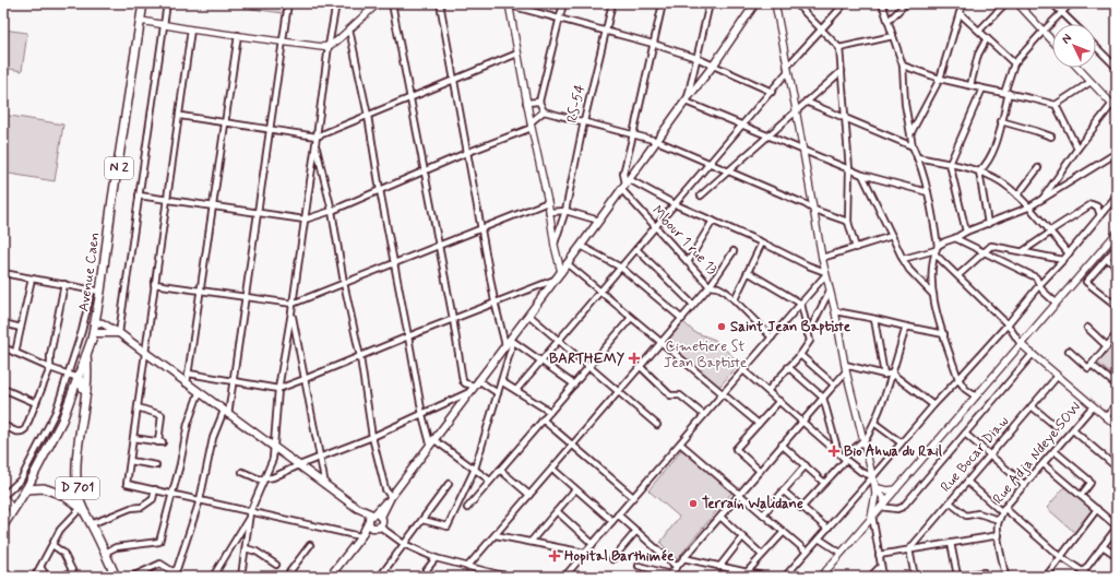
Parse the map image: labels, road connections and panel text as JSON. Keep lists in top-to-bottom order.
{
  "streets": {
    "main road": ["N 2", "Avenue Caen", "D 701"],
    "street": [
      "RS-54",
      "Mbour 1 rue 13",
      "Rue Adja Ndeye SOW",
      "Rue Bocar Diaw"
    ]
  },
  "crossings": [
    ["Avenue Caen", "D 701"]
  ],
  "parks": ["Cimetiere St Jean Baptiste"],
  "places": {
    "other": ["Saint Jean Baptiste", "Terrain Walidane"],
    "health": ["BARTHEMY", "Bio Ahwa du Rail", "Hopital Barthimée"]
  },
  "north": "top left"
}
